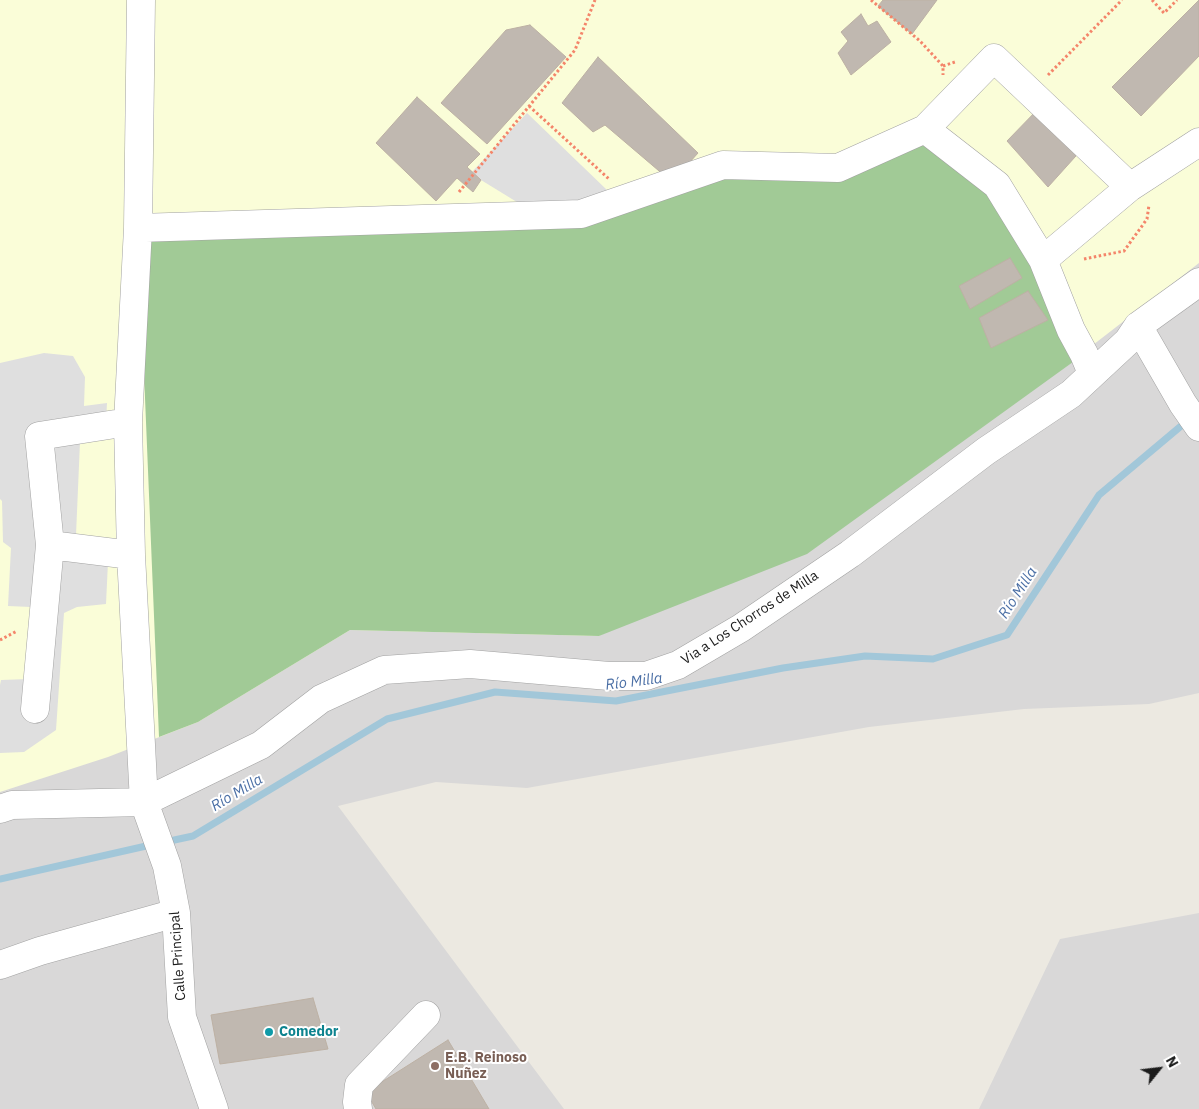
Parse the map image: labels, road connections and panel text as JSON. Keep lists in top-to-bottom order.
{
  "streets": {
    "street": ["Via a Los Chorros de Milla", "Calle Principal"]
  },
  "crossings": [
    ["Via a Los Chorros de Milla", "Calle Principal"]
  ],
  "water": ["Río Milla"],
  "places": ["Comedor", "E.B. Reinoso Nuñez"],
  "north": "top right"
}
